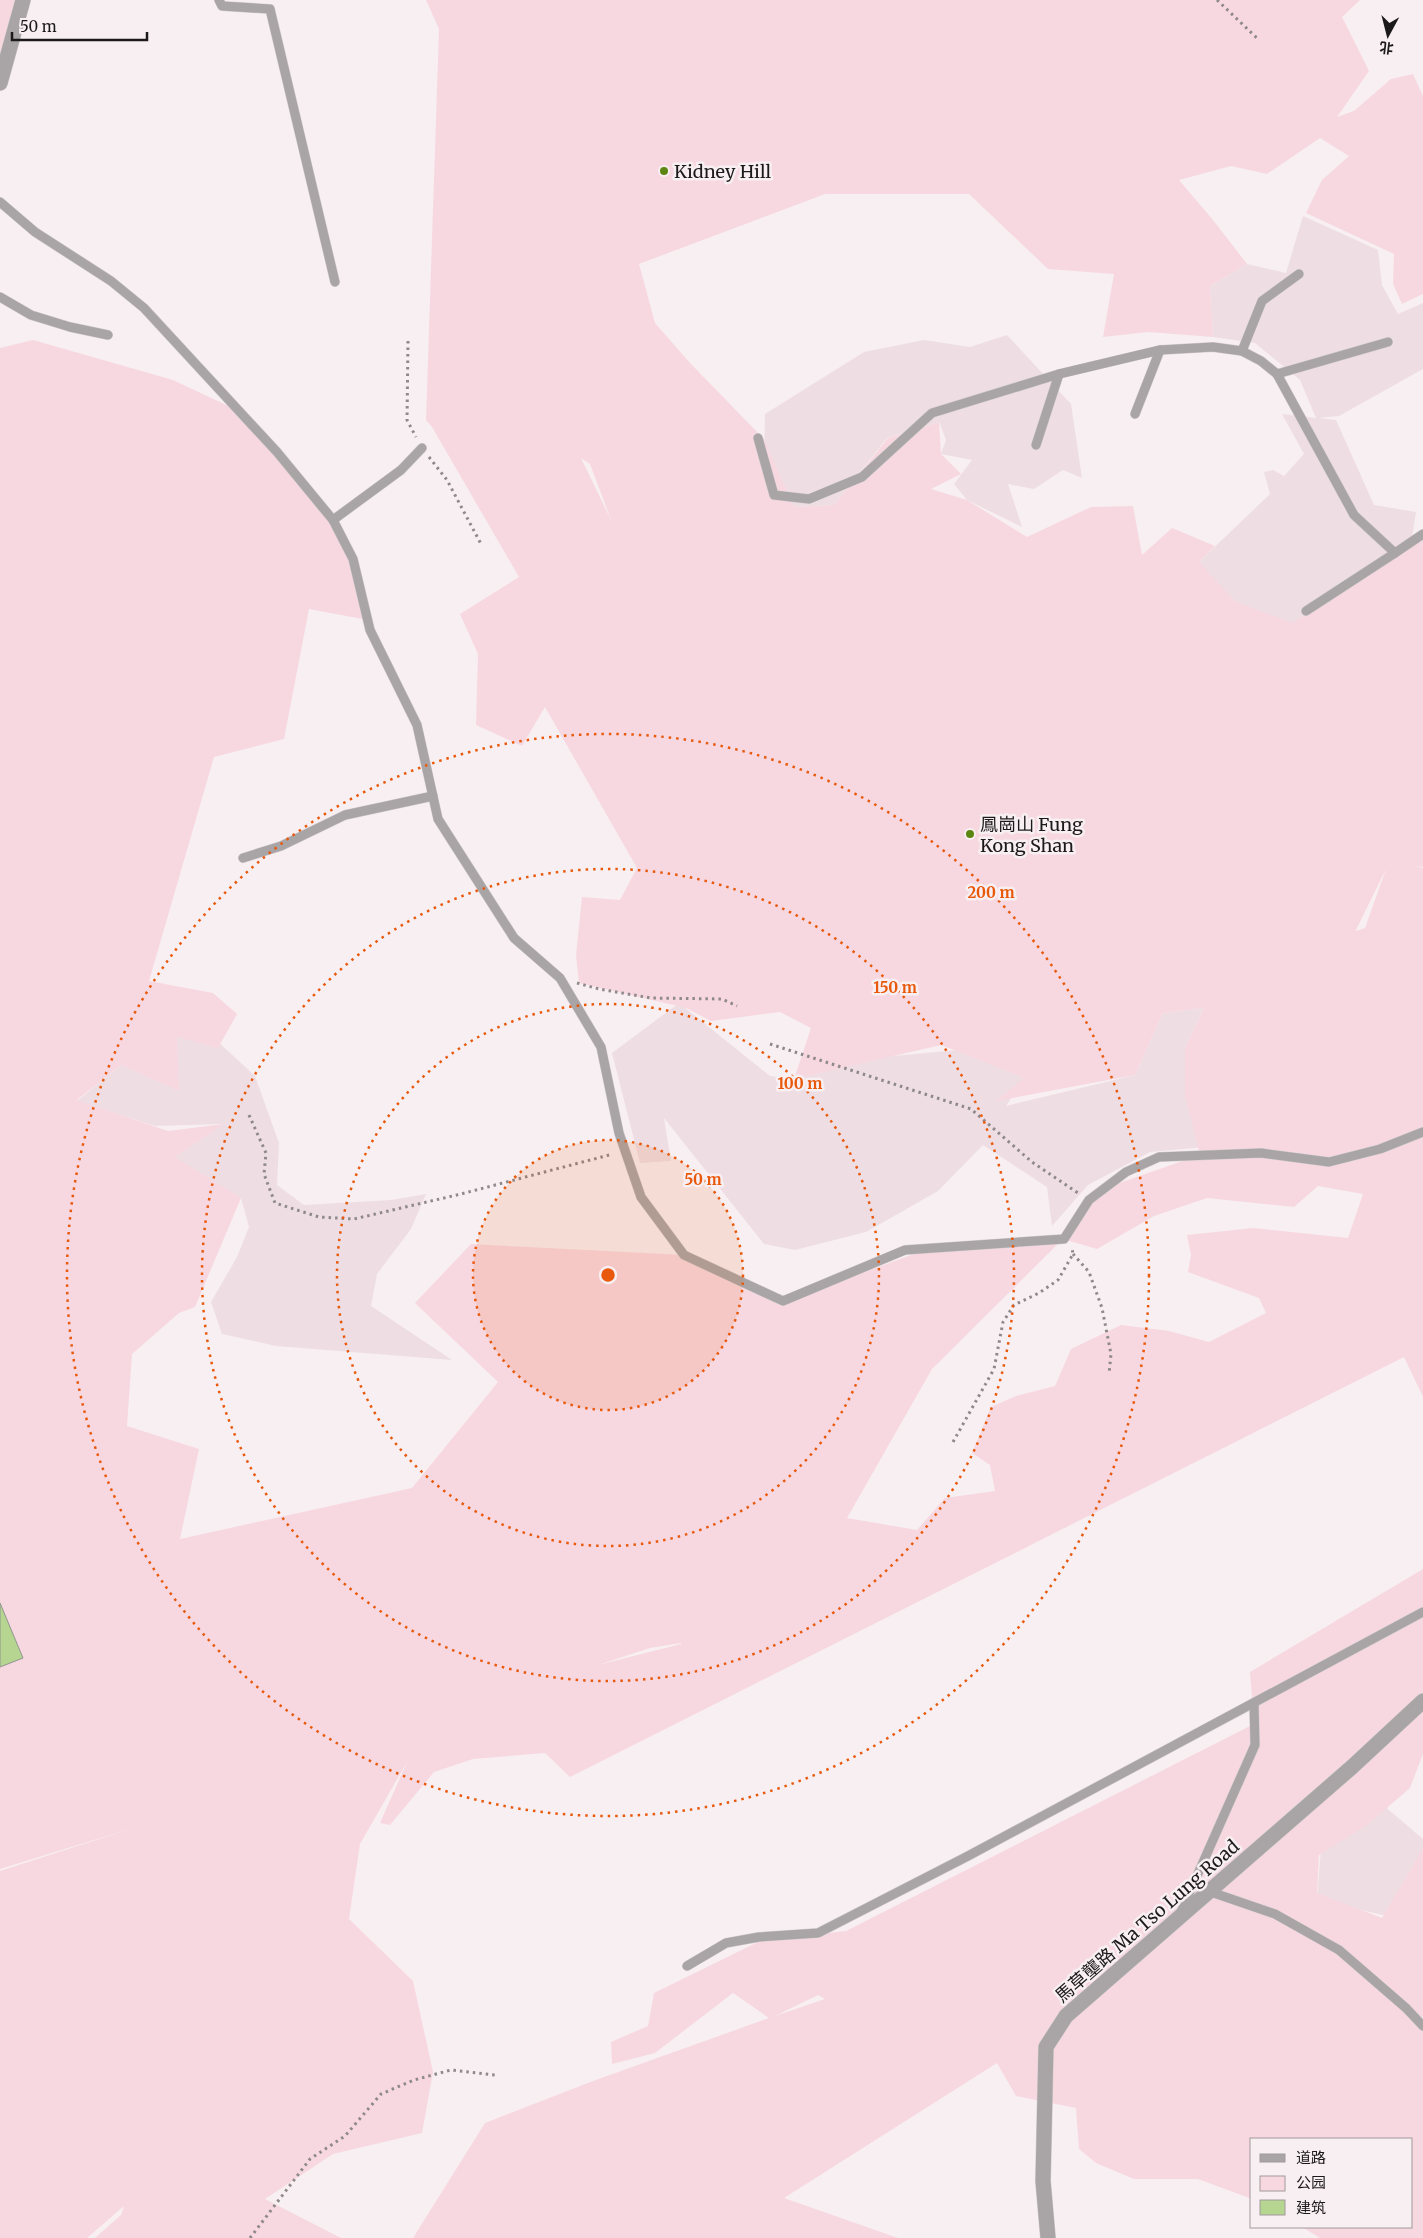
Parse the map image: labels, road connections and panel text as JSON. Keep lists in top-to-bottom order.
{
  "streets": {
    "street": ["馬草壟路 Ma Tso Lung Road"]
  },
  "places": ["Kidney Hill", "鳳崗山 Fung Kong Shan"],
  "legend": ["道路", "公园", "建筑"],
  "scale_bar": "50 m",
  "north": "bottom",
  "rings": [
    "200 m",
    "150 m",
    "100 m",
    "50 m"
  ]
}
